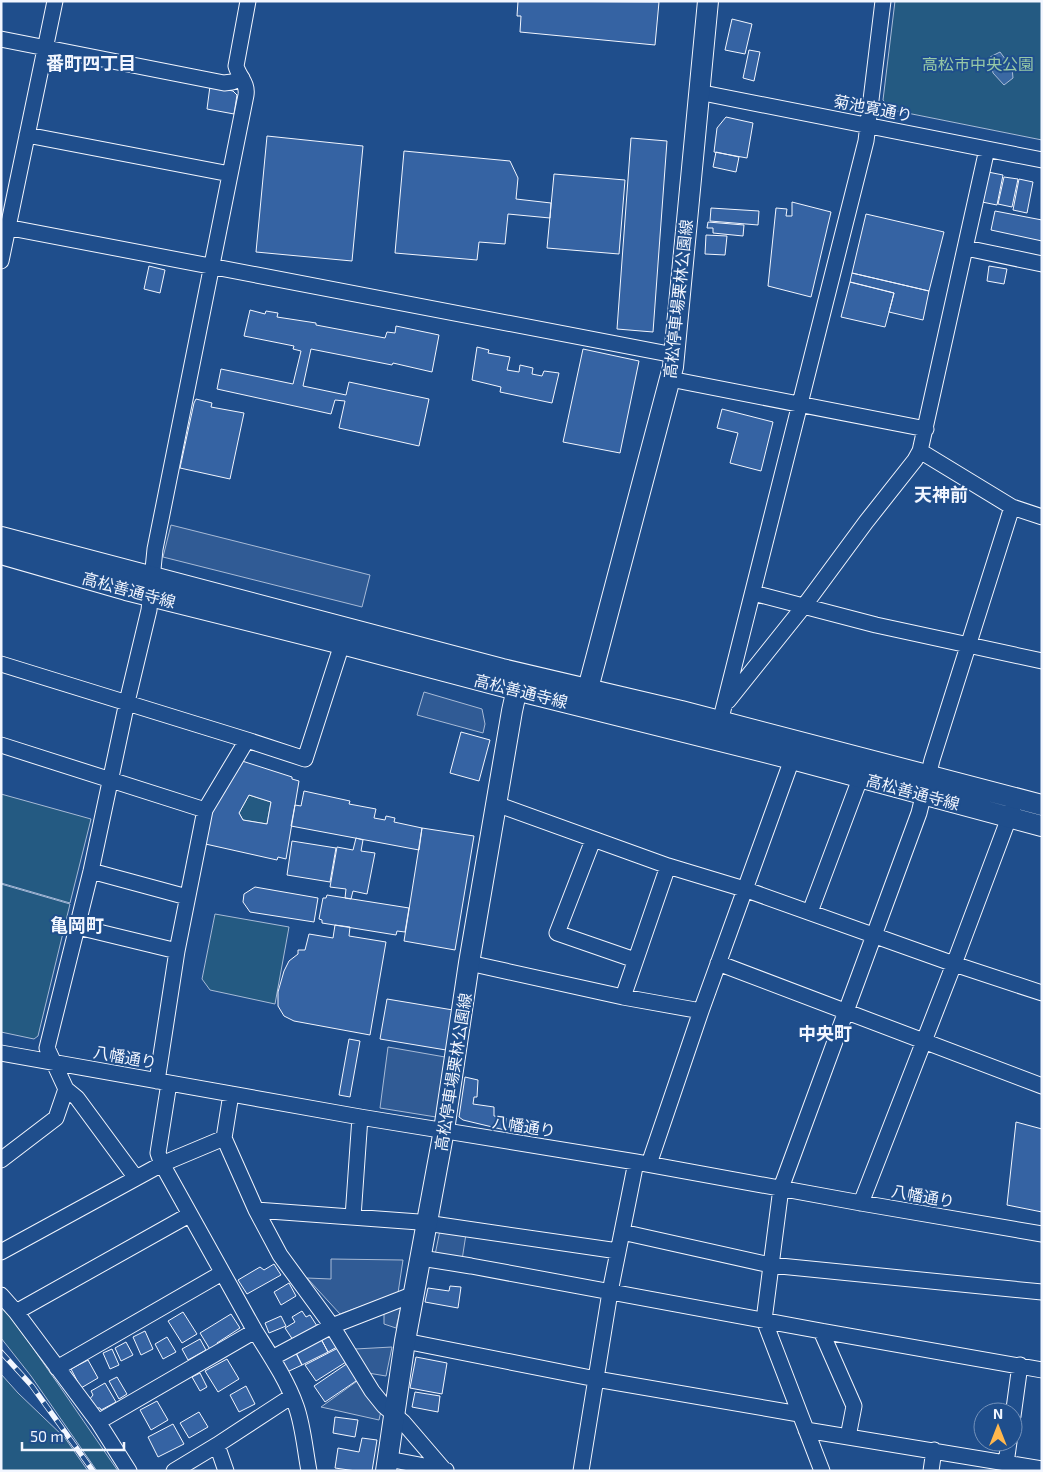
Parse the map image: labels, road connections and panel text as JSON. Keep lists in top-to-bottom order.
{
  "streets": {
    "main road": ["高松停車場栗林公園線", "高松善通寺線"],
    "street": ["菊池寛通り", "八幡通り"]
  },
  "crossings": [
    ["菊池寛通り", "高松停車場栗林公園線"],
    ["高松停車場栗林公園線", "高松善通寺線"],
    ["高松停車場栗林公園線", "八幡通り"]
  ],
  "districts": [
    "番町四丁目",
    "天神前",
    "亀岡町",
    "中央町"
  ],
  "parks": ["高松市中央公園"],
  "scale_bar": "50 m",
  "north": "top"
}
